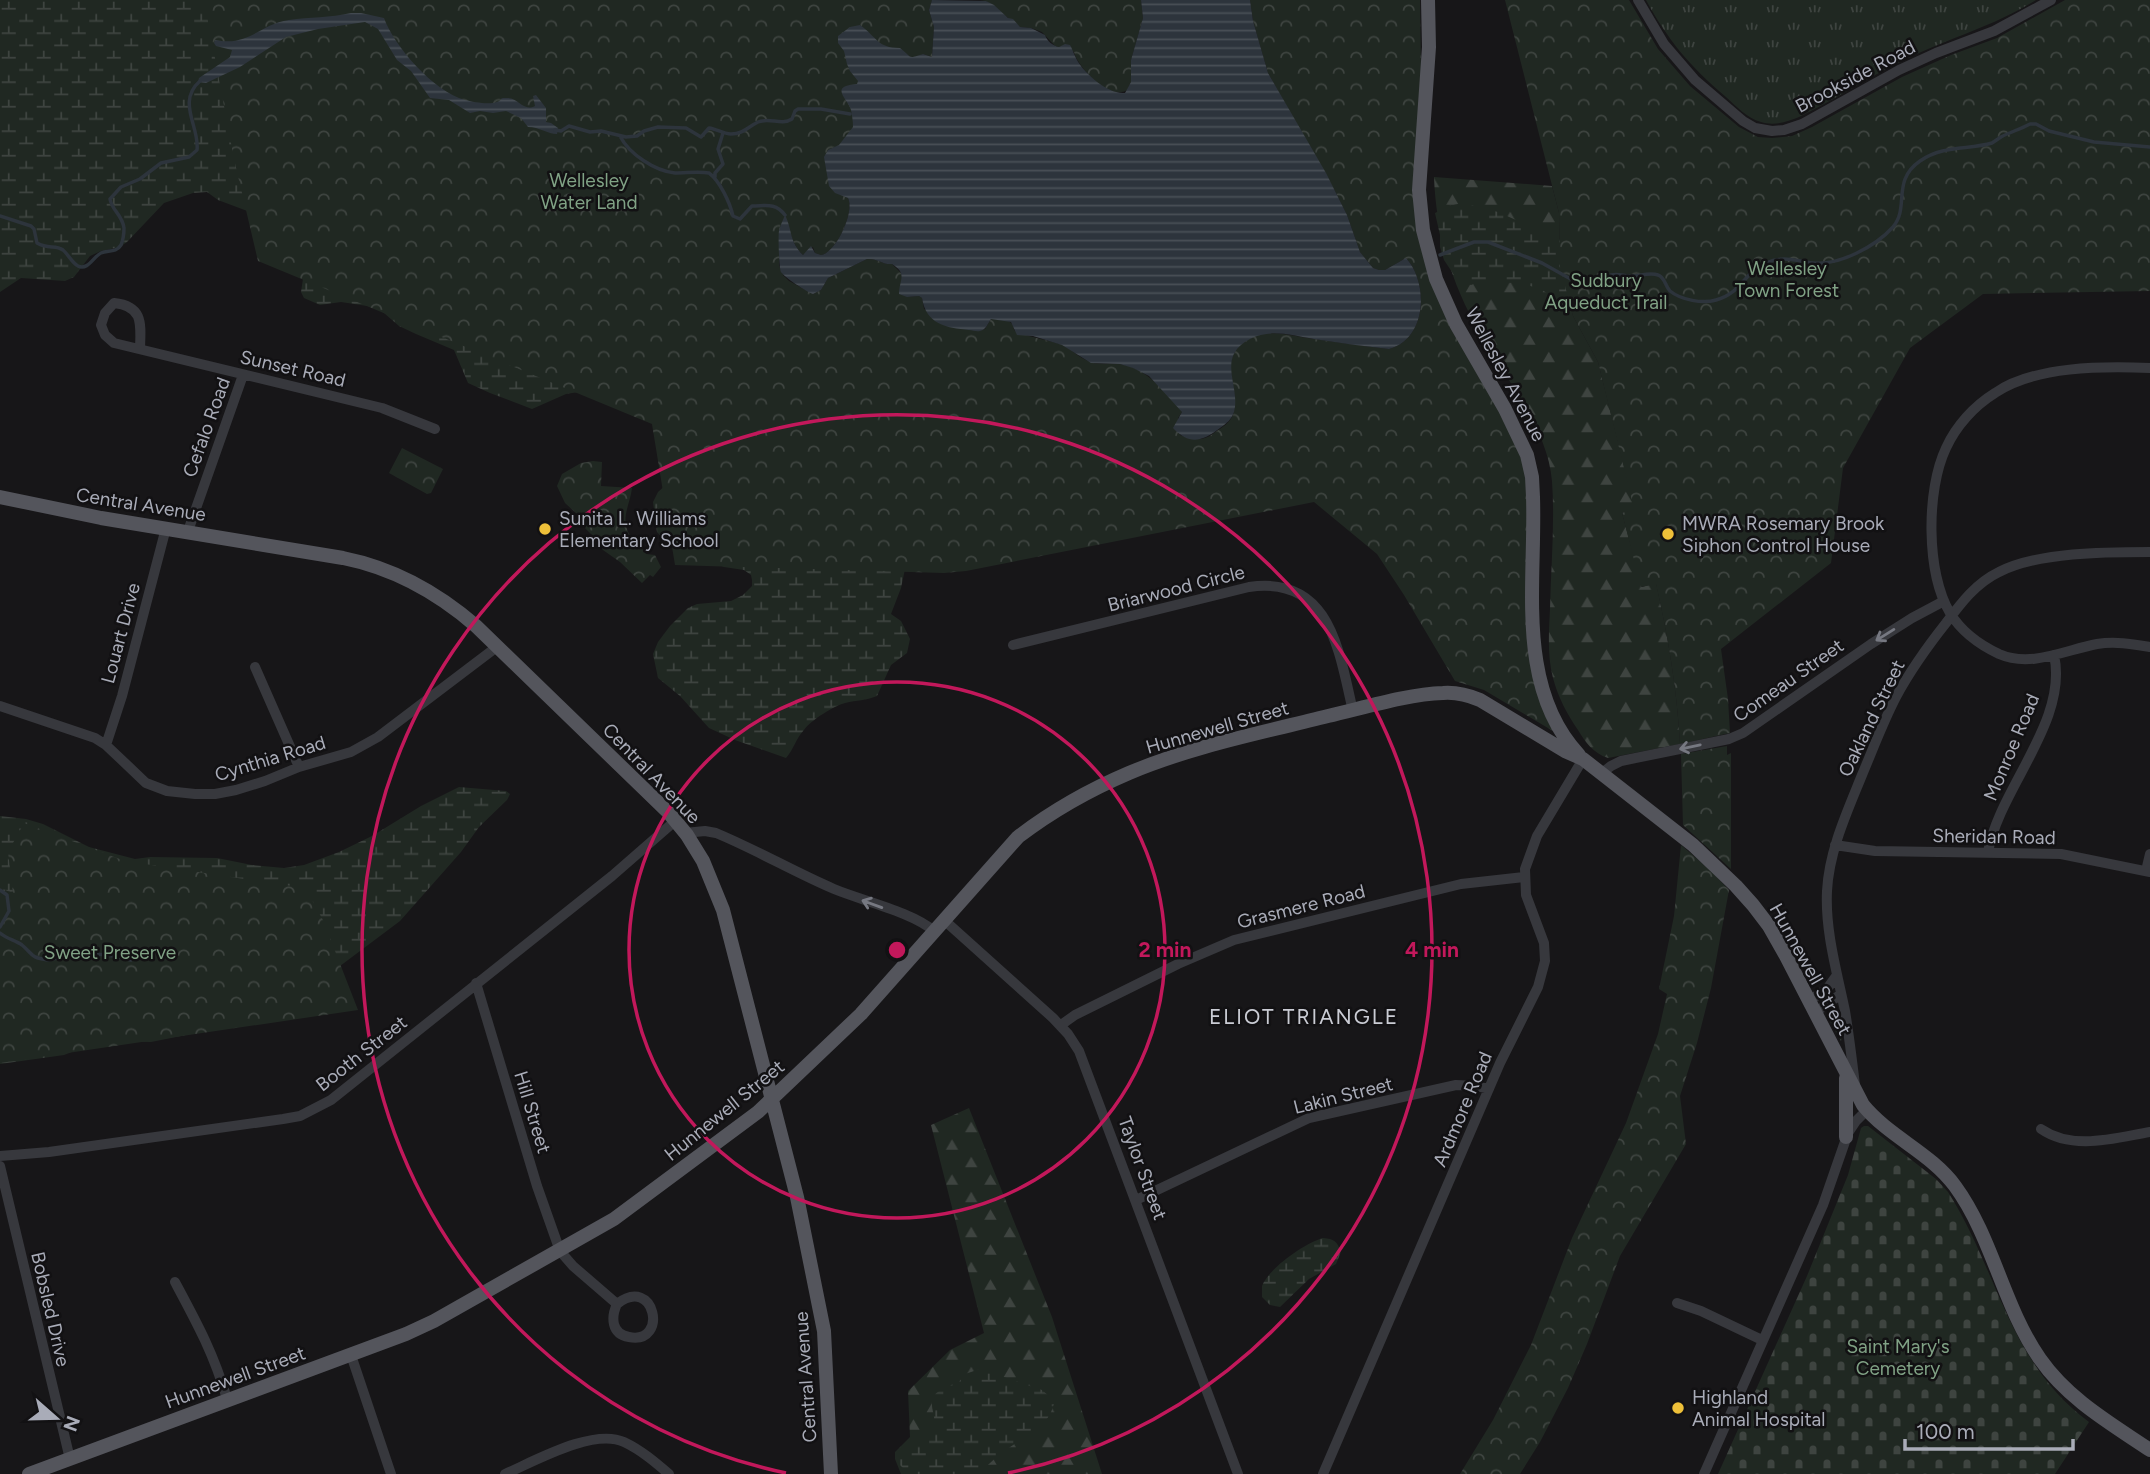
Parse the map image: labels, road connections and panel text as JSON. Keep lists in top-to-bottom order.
{
  "streets": {
    "main road": ["Wellesley Avenue", "Central Avenue", "Hunnewell Street"],
    "street": [
      "Brookside Road",
      "Sunset Road",
      "Cefalo Road",
      "Briarwood Circle",
      "Louart Drive",
      "Comeau Street",
      "Oakland Street",
      "Monroe Road",
      "Cynthia Road",
      "Sheridan Road",
      "Grasmere Road",
      "Booth Street",
      "Lakin Street",
      "Ardmore Road",
      "Hill Street",
      "Taylor Street",
      "Bobsled Drive"
    ]
  },
  "crossings": [
    ["Sunset Road", "Cefalo Road"],
    ["Wellesley Avenue", "Hunnewell Street"],
    ["Cefalo Road", "Central Avenue"],
    ["Central Avenue", "Louart Drive"],
    ["Central Avenue", "Hunnewell Street"],
    ["Central Avenue", "Cynthia Road"],
    ["Central Avenue", "Booth Street"],
    ["Central Avenue", "Taylor Street"],
    ["Briarwood Circle", "Hunnewell Street"],
    ["Louart Drive", "Cynthia Road"],
    ["Comeau Street", "Hunnewell Street"],
    ["Oakland Street", "Hunnewell Street"],
    ["Oakland Street", "Sheridan Road"],
    ["Hunnewell Street", "Hill Street"],
    ["Hunnewell Street", "Taylor Street"],
    ["Hunnewell Street", "Bobsled Drive"],
    ["Monroe Road", "Sheridan Road"],
    ["Grasmere Road", "Ardmore Road"],
    ["Grasmere Road", "Taylor Street"],
    ["Booth Street", "Hill Street"],
    ["Lakin Street", "Ardmore Road"],
    ["Lakin Street", "Taylor Street"]
  ],
  "one_way": ["Comeau Street"],
  "districts": ["ELIOT TRIANGLE"],
  "parks": [
    "Wellesley Water Land",
    "Wellesley Town Forest",
    "Sudbury Aqueduct Trail",
    "Sweet Preserve",
    "Saint Mary's Cemetery"
  ],
  "places": ["Sunita L. Williams Elementary School", "MWRA Rosemary Brook Siphon Control House", "Highland Animal Hospital"],
  "scale_bar": "100 m",
  "north": "right",
  "rings": ["2 min", "4 min"]
}
